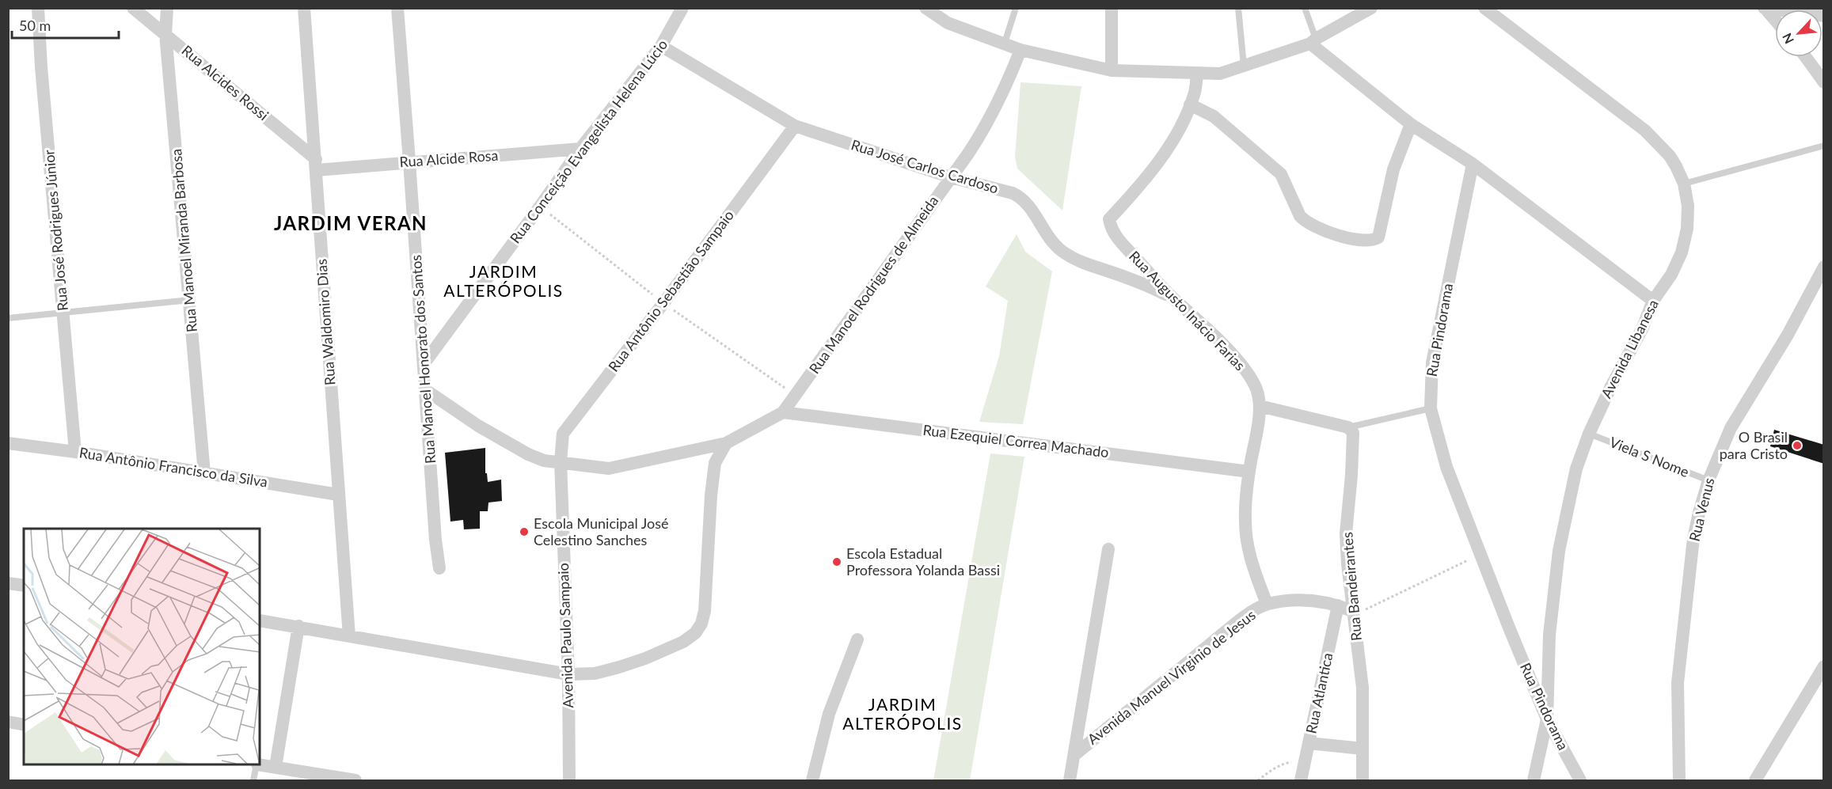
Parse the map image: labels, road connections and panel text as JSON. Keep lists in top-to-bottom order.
{
  "streets": {
    "street": [
      "Rua Alcides Rossi",
      "Rua Conceição Evangelista Helena Lúcio",
      "Rua Alcide Rosa",
      "Rua José Carlos Cardoso",
      "Rua José Rodrigues Júnior",
      "Rua Manoel Miranda Barbosa",
      "Rua Manoel Rodrigues de Almeida",
      "Rua Antônio Sebastião Sampaio",
      "Rua Augusto Inácio Farias",
      "Rua Waldomiro Dias",
      "Rua Pindorama",
      "Avenida Libanesa",
      "Rua Manoel Honorato dos Santos",
      "Rua Ezequiel Correa Machado",
      "Rua Antônio Francisco da Silva",
      "Rua Venus",
      "Rua Bandeirantes",
      "Avenida Paulo Sampaio",
      "Avenida Manuel Virginio de Jesus",
      "Rua Atlantica"
    ],
    "lane": ["Viela S Nome"]
  },
  "crossings": [
    ["Rua Alcides Rossi", "Rua Alcide Rosa"],
    ["Rua Alcides Rossi", "Rua Manoel Miranda Barbosa"],
    ["Rua Alcides Rossi", "Rua Waldomiro Dias"],
    ["Rua Conceição Evangelista Helena Lúcio", "Rua Alcide Rosa"],
    ["Rua Conceição Evangelista Helena Lúcio", "Rua José Carlos Cardoso"],
    ["Rua Conceição Evangelista Helena Lúcio", "Rua Manoel Honorato dos Santos"],
    ["Rua Alcide Rosa", "Rua Waldomiro Dias"],
    ["Rua Alcide Rosa", "Rua Manoel Honorato dos Santos"],
    ["Rua José Carlos Cardoso", "Rua Manoel Rodrigues de Almeida"],
    ["Rua José Carlos Cardoso", "Rua Antônio Sebastião Sampaio"],
    ["Rua José Carlos Cardoso", "Rua Augusto Inácio Farias"],
    ["Rua José Rodrigues Júnior", "Rua Antônio Francisco da Silva"],
    ["Rua Manoel Miranda Barbosa", "Rua Antônio Francisco da Silva"],
    ["Rua Manoel Rodrigues de Almeida", "Rua Antônio Sebastião Sampaio"],
    ["Rua Manoel Rodrigues de Almeida", "Rua Manoel Honorato dos Santos"],
    ["Rua Manoel Rodrigues de Almeida", "Rua Ezequiel Correa Machado"],
    ["Rua Manoel Rodrigues de Almeida", "Avenida Paulo Sampaio"],
    ["Rua Antônio Sebastião Sampaio", "Avenida Paulo Sampaio"],
    ["Rua Augusto Inácio Farias", "Rua Ezequiel Correa Machado"],
    ["Rua Augusto Inácio Farias", "Avenida Manuel Virginio de Jesus"],
    ["Rua Waldomiro Dias", "Rua Antônio Francisco da Silva"],
    ["Rua Pindorama", "Avenida Libanesa"],
    ["Avenida Libanesa", "Viela S Nome"],
    ["Viela S Nome", "Rua Venus"],
    ["Rua Bandeirantes", "Avenida Manuel Virginio de Jesus"],
    ["Avenida Manuel Virginio de Jesus", "Rua Atlantica"]
  ],
  "districts": ["JARDIM VERAN", "JARDIM ALTERÓPOLIS", "JARDIM ALTERÓPOLIS"],
  "places": ["O Brasil para Cristo", "Escola Municipal José Celestino Sanches", "Escola Estadual Professora Yolanda Bassi"],
  "scale_bar": "50 m",
  "north": "bottom left"
}
